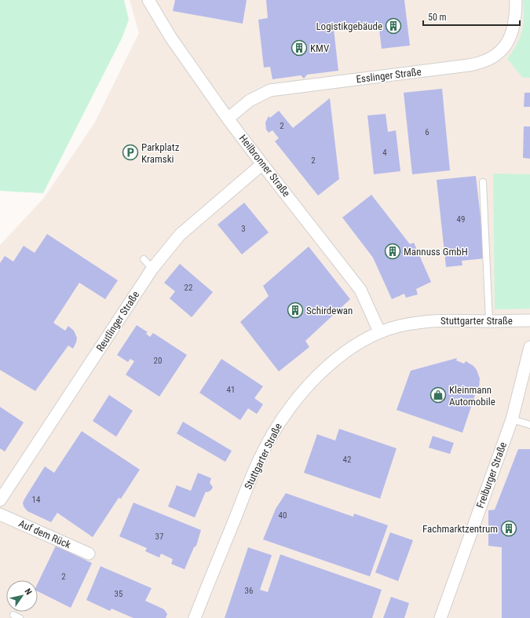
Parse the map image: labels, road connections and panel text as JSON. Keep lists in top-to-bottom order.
{
  "streets": {
    "street": [
      "Esslinger Straße",
      "Heilbronner Straße",
      "Stuttgarter Straße",
      "Reutlinger Straße",
      "Freiburger Straße",
      "Auf dem Rück"
    ]
  },
  "crossings": [
    ["Esslinger Straße", "Heilbronner Straße"],
    ["Heilbronner Straße", "Stuttgarter Straße"],
    ["Heilbronner Straße", "Reutlinger Straße"]
  ],
  "places": {
    "building": [
      "Logistikgebäude",
      "KMV",
      "Mannuss GmbH",
      "Schirdewan",
      "Fachmarktzentrum"
    ],
    "parking": ["Parkplatz Kramski"],
    "shop": ["Kleinmann Automobile"]
  },
  "house_numbers": [
    "2",
    "6",
    "4",
    "2",
    "49",
    "3",
    "22",
    "20",
    "41",
    "42",
    "14",
    "40",
    "37",
    "2",
    "36",
    "35"
  ],
  "scale_bar": "50 m",
  "north": "top right"
}
